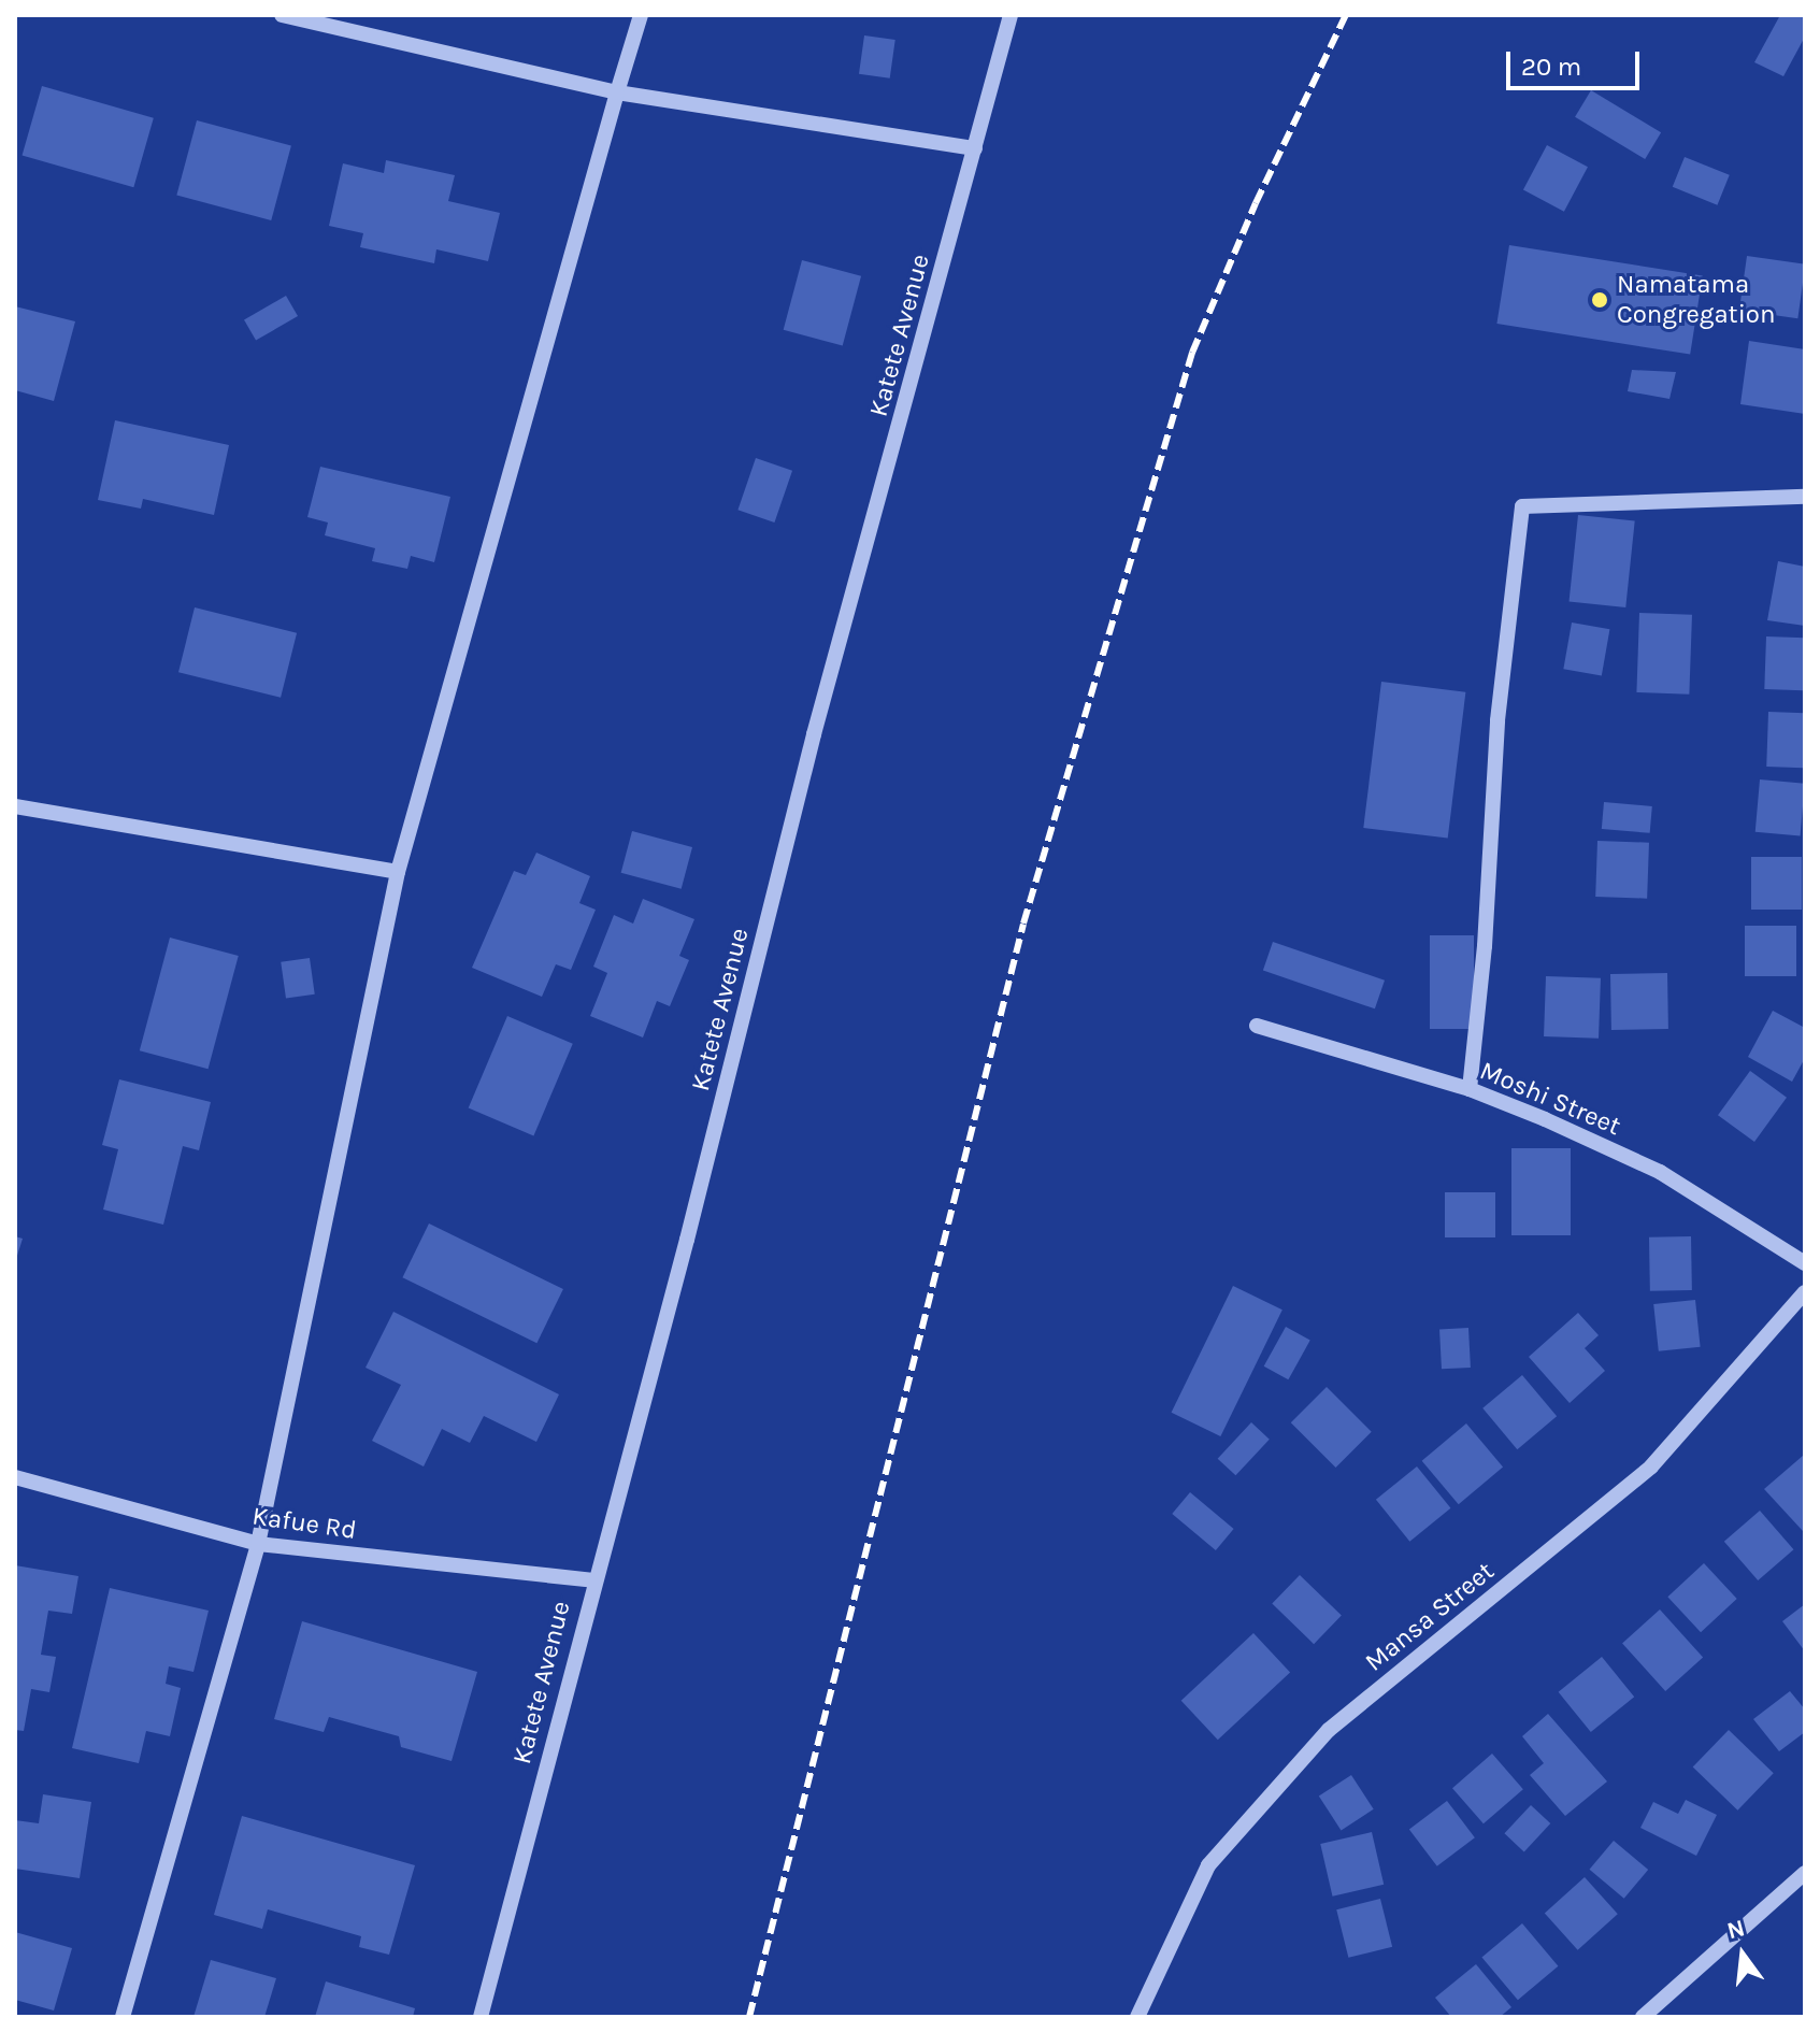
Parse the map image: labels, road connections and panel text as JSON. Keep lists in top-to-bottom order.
{
  "streets": {
    "street": [
      "Katete Avenue",
      "Moshi Street",
      "Kafue Rd",
      "Mansa Street"
    ]
  },
  "crossings": [
    ["Katete Avenue", "Kafue Rd"]
  ],
  "places": ["Namatama Congregation"],
  "scale_bar": "20 m",
  "north": "top"
}
